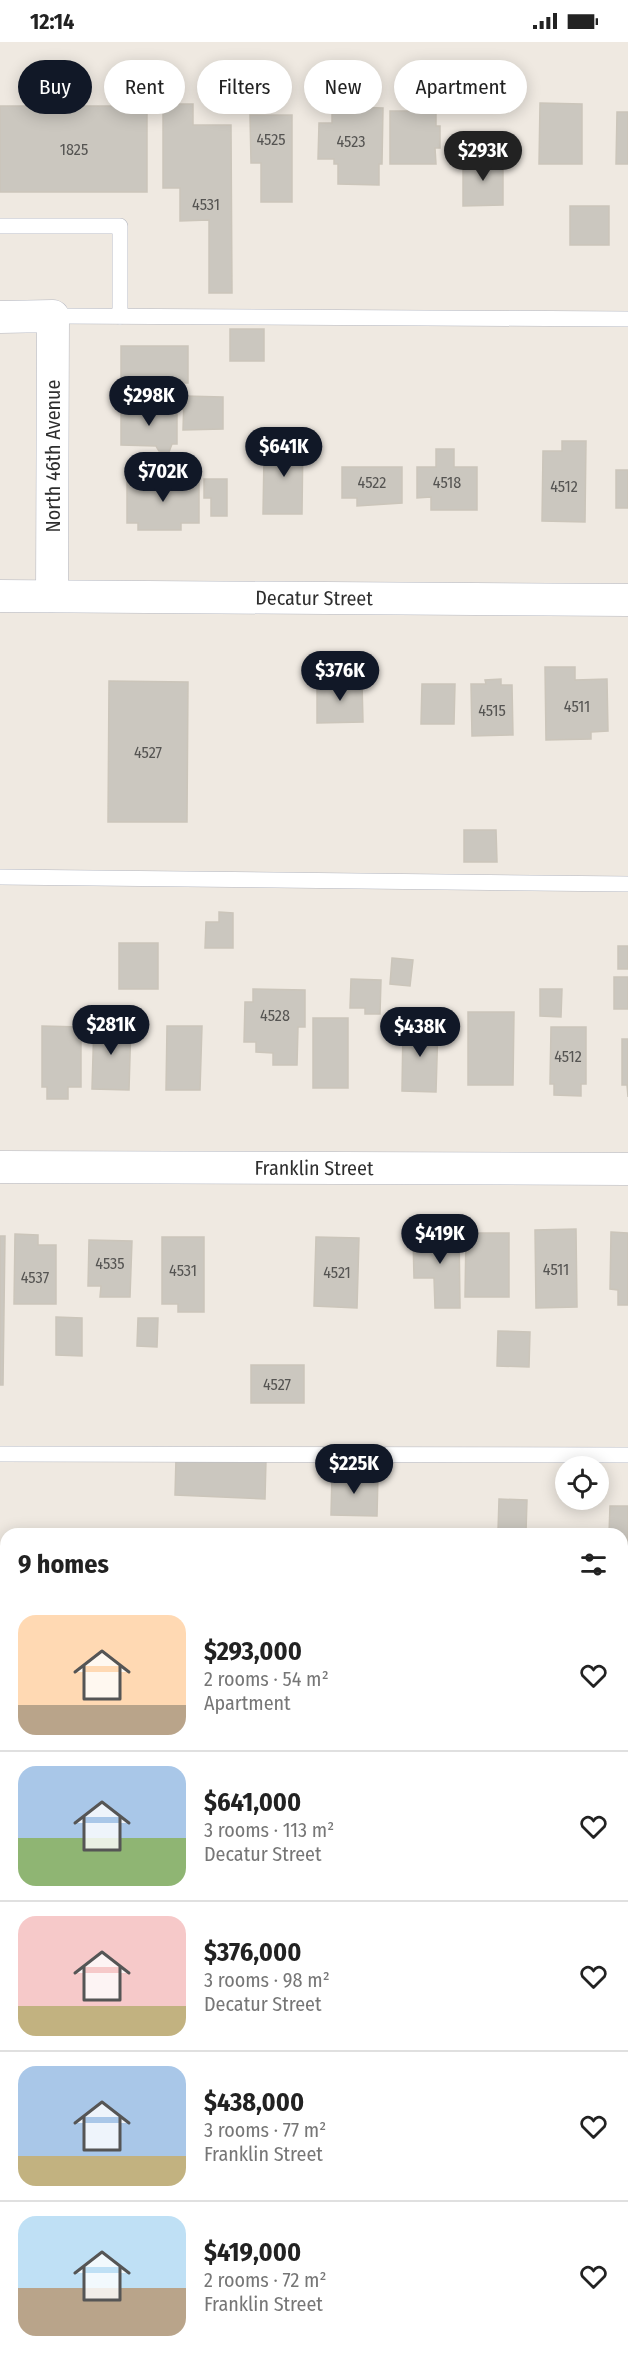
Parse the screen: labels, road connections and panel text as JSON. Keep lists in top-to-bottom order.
{
  "streets": {
    "street": ["North 46th Avenue", "Decatur Street", "Franklin Street"]
  },
  "crossings": [
    ["North 46th Avenue", "Decatur Street"]
  ],
  "house_numbers": [
    "4525",
    "4523",
    "1825",
    "4531",
    "4522",
    "4518",
    "4512",
    "4511",
    "4515",
    "4527",
    "4528",
    "4512",
    "4535",
    "4511",
    "4531",
    "4521",
    "4537",
    "4527"
  ],
  "page": {
    "status": "12:14",
    "chip": [
      "Buy",
      "Rent",
      "Filters",
      "New",
      "Apartment"
    ],
    "price": [
      "$293K",
      "$298K",
      "$641K",
      "$702K",
      "$376K",
      "$281K",
      "$438K",
      "$419K",
      "$225K"
    ],
    "heading": "9 homes",
    "list": [
      {
        "name": "$293,000",
        "note": "2 rooms · 54 m² · Apartment"
      },
      {
        "name": "$641,000",
        "note": "3 rooms · 113 m² · Decatur Street"
      },
      {
        "name": "$376,000",
        "note": "3 rooms · 98 m² · Decatur Street"
      },
      {
        "name": "$438,000",
        "note": "3 rooms · 77 m² · Franklin Street"
      },
      {
        "name": "$419,000",
        "note": "2 rooms · 72 m² · Franklin Street"
      }
    ]
  }
}
